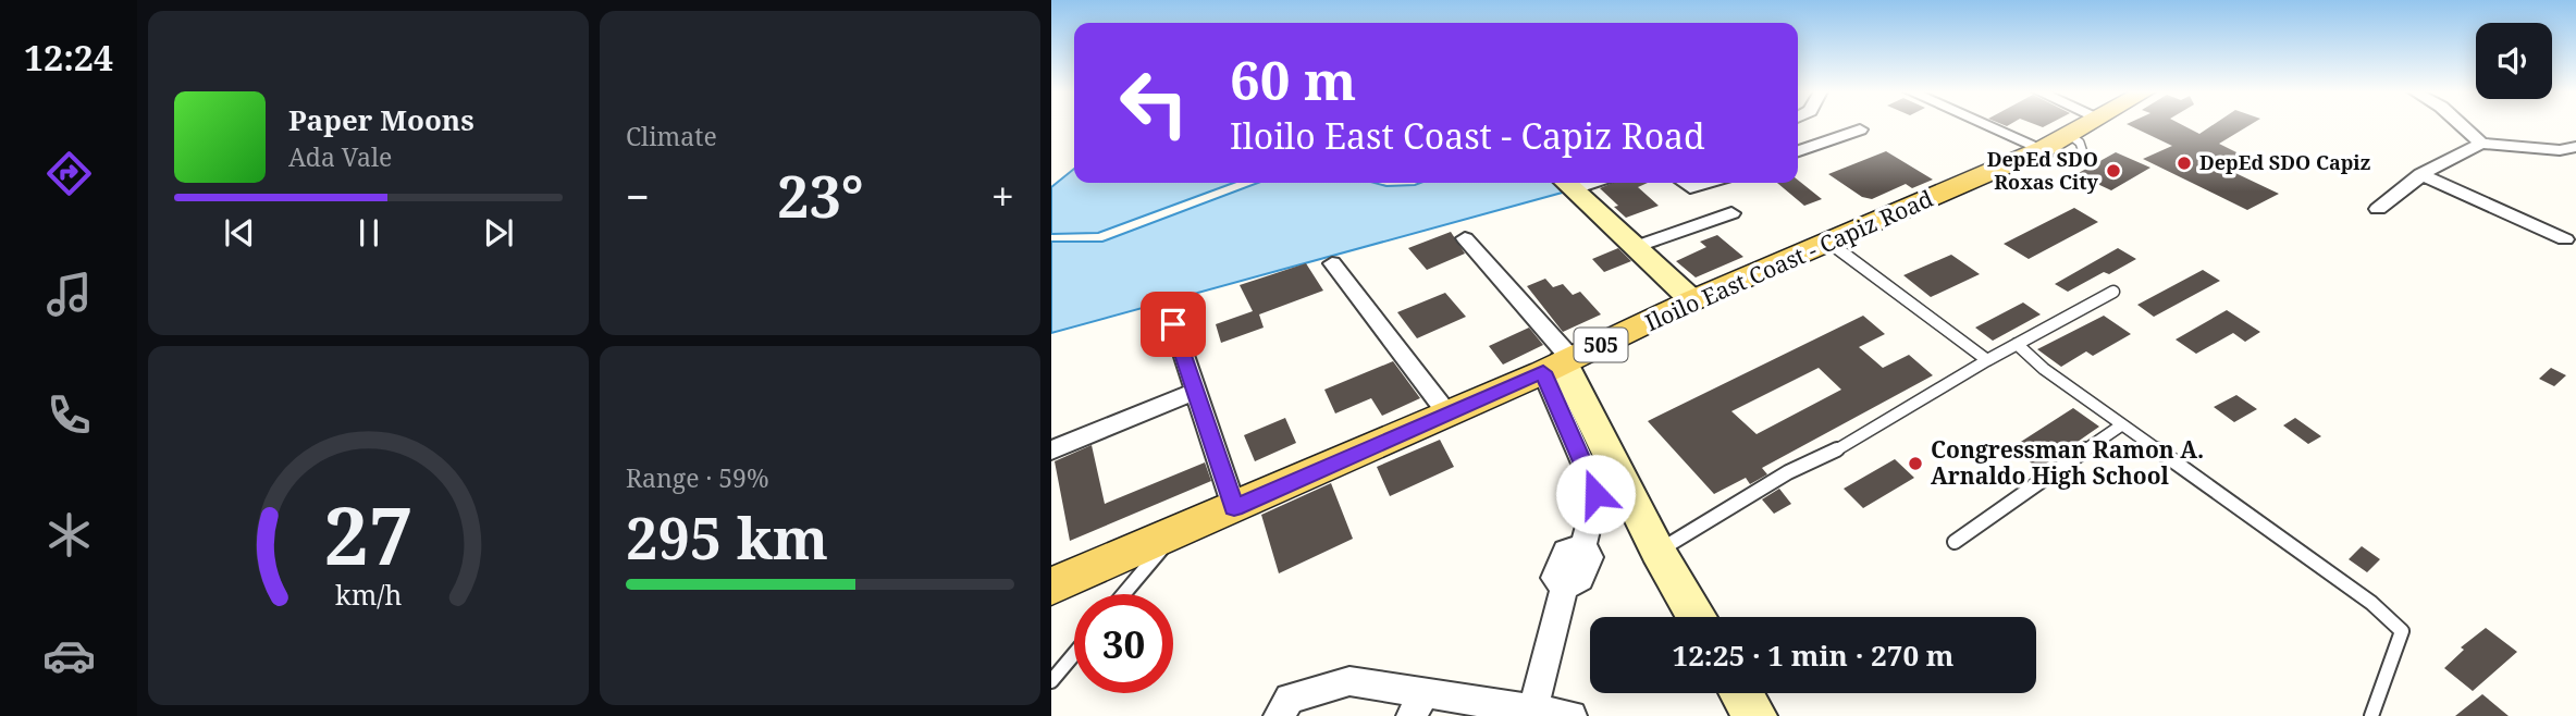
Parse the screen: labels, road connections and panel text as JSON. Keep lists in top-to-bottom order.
{
  "streets": {
    "main road": ["Iloilo East Coast - Capiz Road", "505"]
  },
  "places": ["DepEd SDO Capiz", "DepEd SDO Roxas City", "Congressman Ramon A. Arnaldo High School"],
  "page": {
    "tabs": "12:24",
    "tile": [
      "Climate",
      ["Range · 59%", "295 km"]
    ],
    "turn": ["60 m", "Iloilo East Coast - Capiz Road"],
    "song": ["Paper Moons", "Ada Vale"],
    "heat": ["−", "23°", "+"],
    "limit": "30",
    "trip": "12:25 · 1 min · 270 m",
    "gauge": ["27", "km/h"]
  }
}
